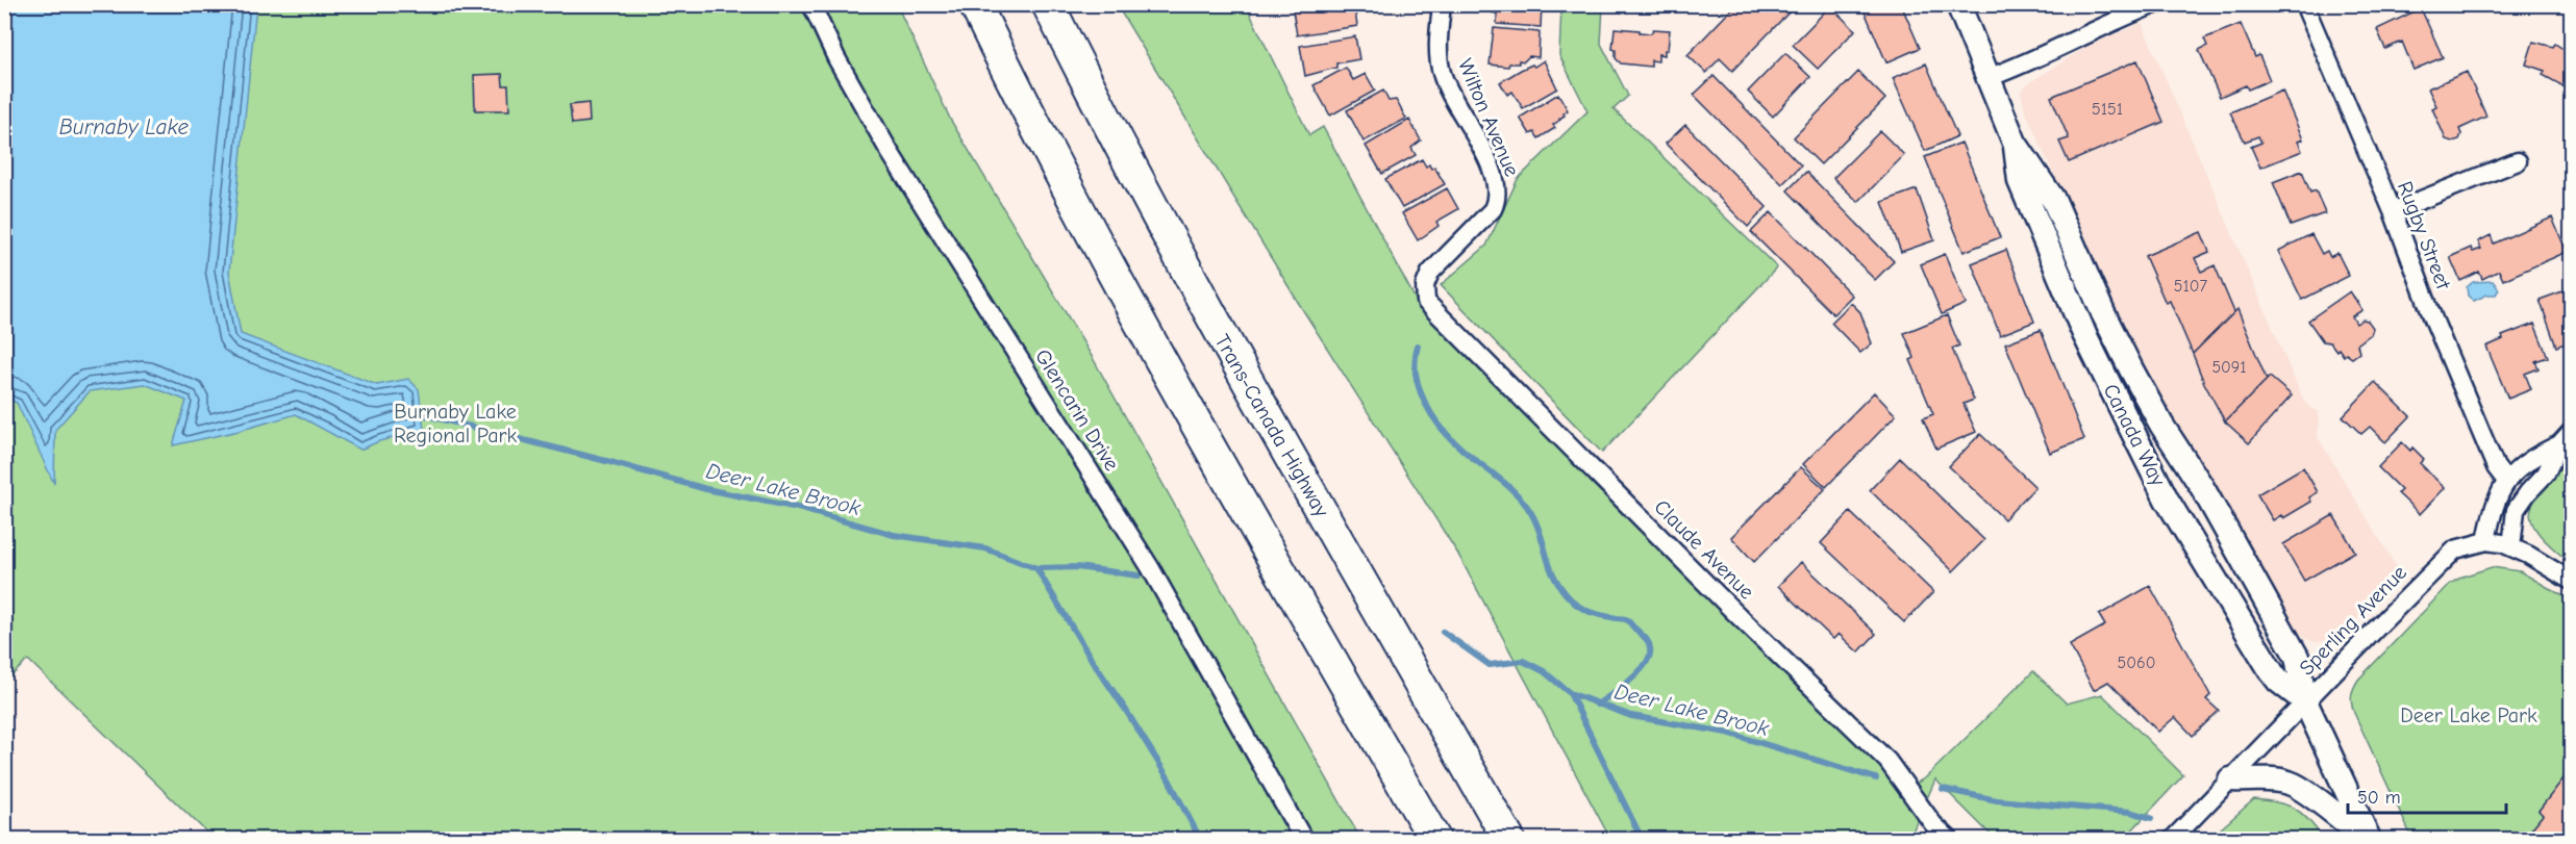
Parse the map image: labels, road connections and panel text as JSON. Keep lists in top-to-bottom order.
{
  "streets": {
    "highway": ["Trans-Canada Highway"],
    "main road": ["Canada Way"],
    "street": [
      "Wilton Avenue",
      "Rugby Street",
      "Glencarin Drive",
      "Claude Avenue",
      "Sperling Avenue"
    ]
  },
  "crossings": [
    ["Wilton Avenue", "Claude Avenue"],
    ["Canada Way", "Sperling Avenue"]
  ],
  "water": ["Burnaby Lake", "Deer Lake Brook"],
  "parks": ["Burnaby Lake Regional Park", "Deer Lake Park"],
  "house_numbers": [
    "5151",
    "5107",
    "5091",
    "5060"
  ],
  "scale_bar": "50 m"
}
